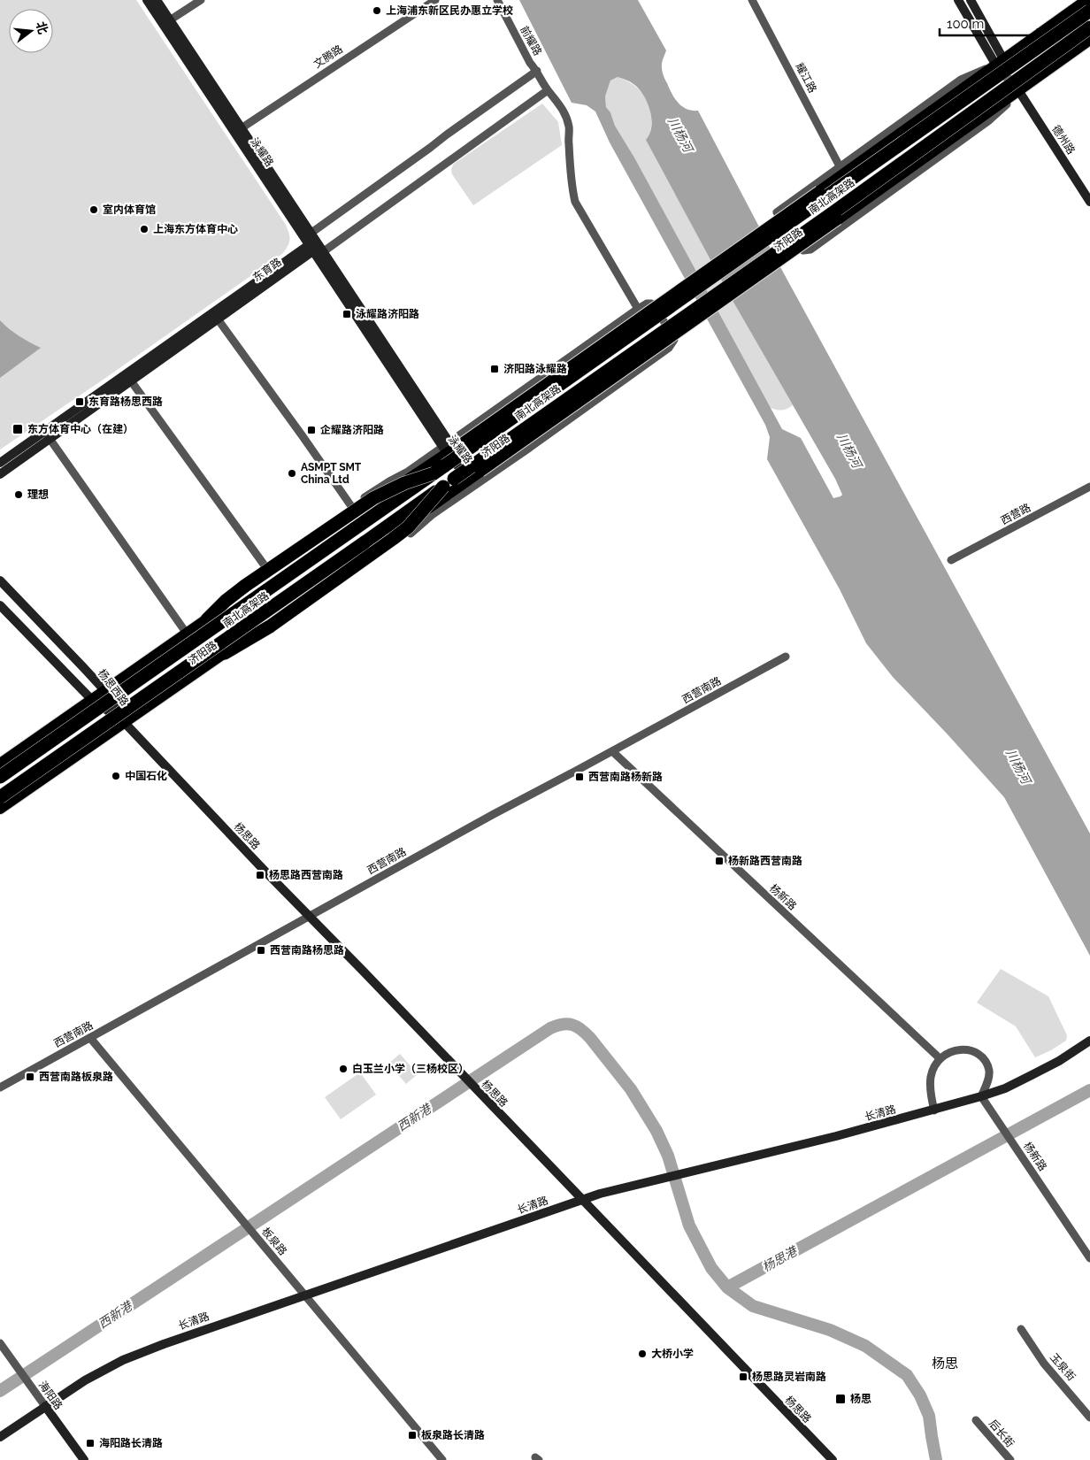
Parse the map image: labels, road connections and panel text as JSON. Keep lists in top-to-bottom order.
{
  "streets": {
    "highway": ["南北高架路"],
    "main road": ["济阳路"],
    "street": [
      "前耀路",
      "文腾路",
      "耀江路",
      "德州路",
      "泳耀路",
      "东育路",
      "西营路",
      "杨思西路",
      "西营南路",
      "杨思路",
      "杨新路",
      "长清路",
      "板泉路",
      "玉泉街",
      "海阳路",
      "后长街"
    ]
  },
  "crossings": [
    ["文腾路", "泳耀路"],
    ["德州路", "济阳路"],
    ["泳耀路", "济阳路"],
    ["泳耀路", "东育路"],
    ["济阳路", "杨思西路"],
    ["济阳路", "杨思路"],
    ["杨思西路", "杨思路"],
    ["西营南路", "杨思路"],
    ["西营南路", "杨新路"],
    ["西营南路", "板泉路"],
    ["杨思路", "长清路"],
    ["杨新路", "长清路"],
    ["长清路", "板泉路"],
    ["长清路", "海阳路"]
  ],
  "districts": ["杨思"],
  "water": ["川杨河", "西新港", "杨思港"],
  "places": {
    "other": [
      "上海浦东新区民办惠立学校",
      "室内体育馆",
      "上海东方体育中心",
      "ASMPT SMT China Ltd",
      "理想",
      "中国石化",
      "白玉兰小学（三杨校区）",
      "大桥小学"
    ],
    "transit": [
      "泳耀路济阳路",
      "济阳路泳耀路",
      "东育路杨思西路",
      "东方体育中心（在建）",
      "企耀路济阳路",
      "西营南路杨新路",
      "杨新路西营南路",
      "杨思路西营南路",
      "西营南路杨思路",
      "西营南路板泉路",
      "杨思路灵岩南路",
      "杨思",
      "板泉路长清路",
      "海阳路长清路"
    ]
  },
  "scale_bar": "100 m",
  "north": "right"
}
